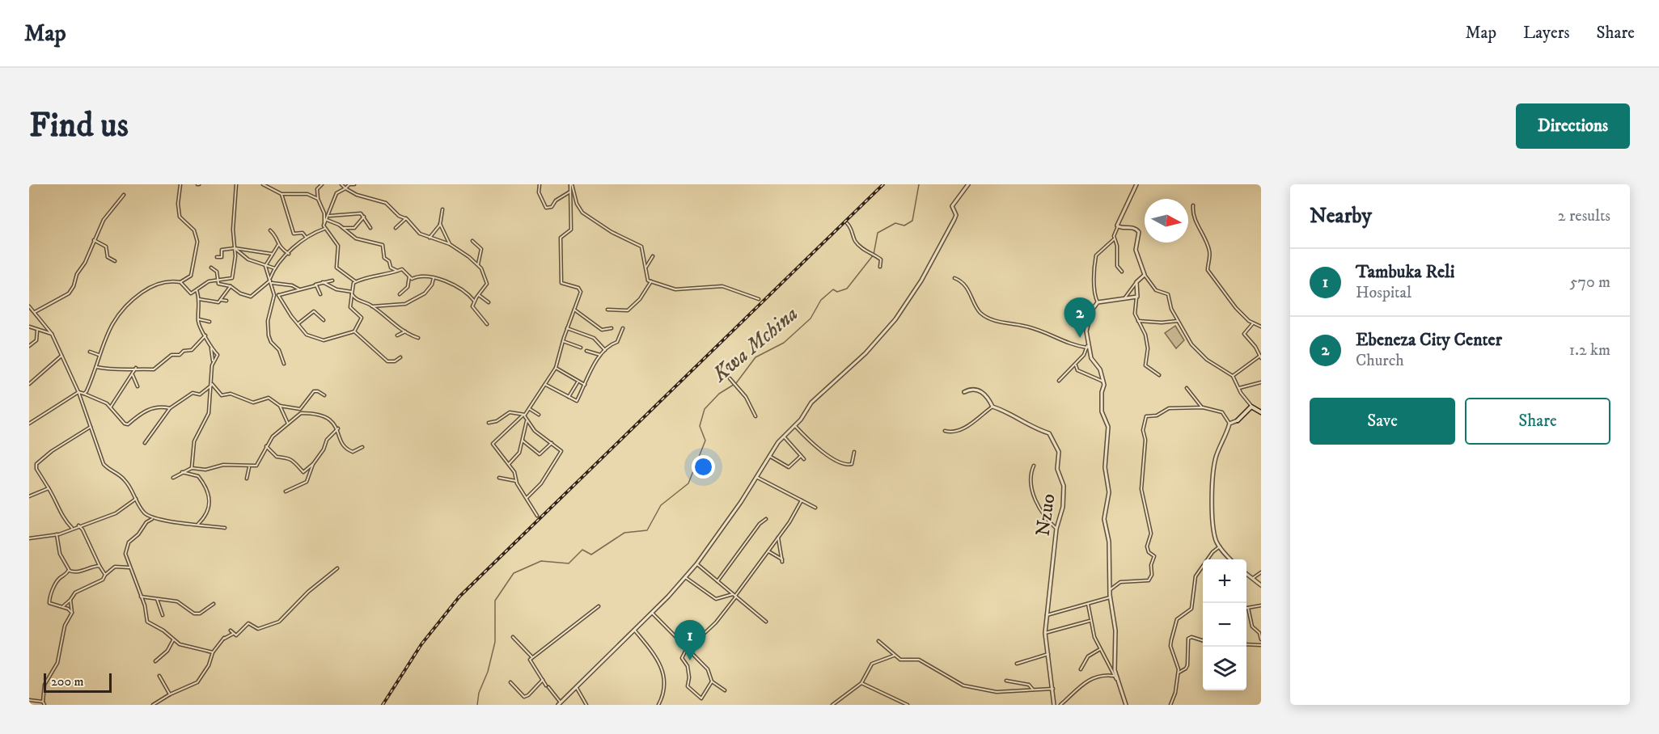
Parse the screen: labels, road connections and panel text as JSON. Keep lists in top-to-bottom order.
{
  "streets": {
    "street": ["Nzuo"]
  },
  "water": ["Kwa Mchina"],
  "scale_bar": "200 m",
  "north": "right",
  "page": {
    "header": "Map",
    "nav": ["Map", "Layers", "Share"],
    "buttons": [
      "Directions",
      ["Save", "Share"]
    ],
    "title": "Find us",
    "heading": ["Nearby", "2 results"],
    "list": [
      {
        "mark": "1",
        "name": "Tambuka Reli",
        "note": "Hospital",
        "value": "570 m"
      },
      {
        "mark": "2",
        "name": "Ebeneza City Center",
        "note": "Church",
        "value": "1.2 km"
      }
    ],
    "pins": ["2", "1"],
    "map_buttons": ["+", "−"],
    "scale": "200 m"
  }
}
